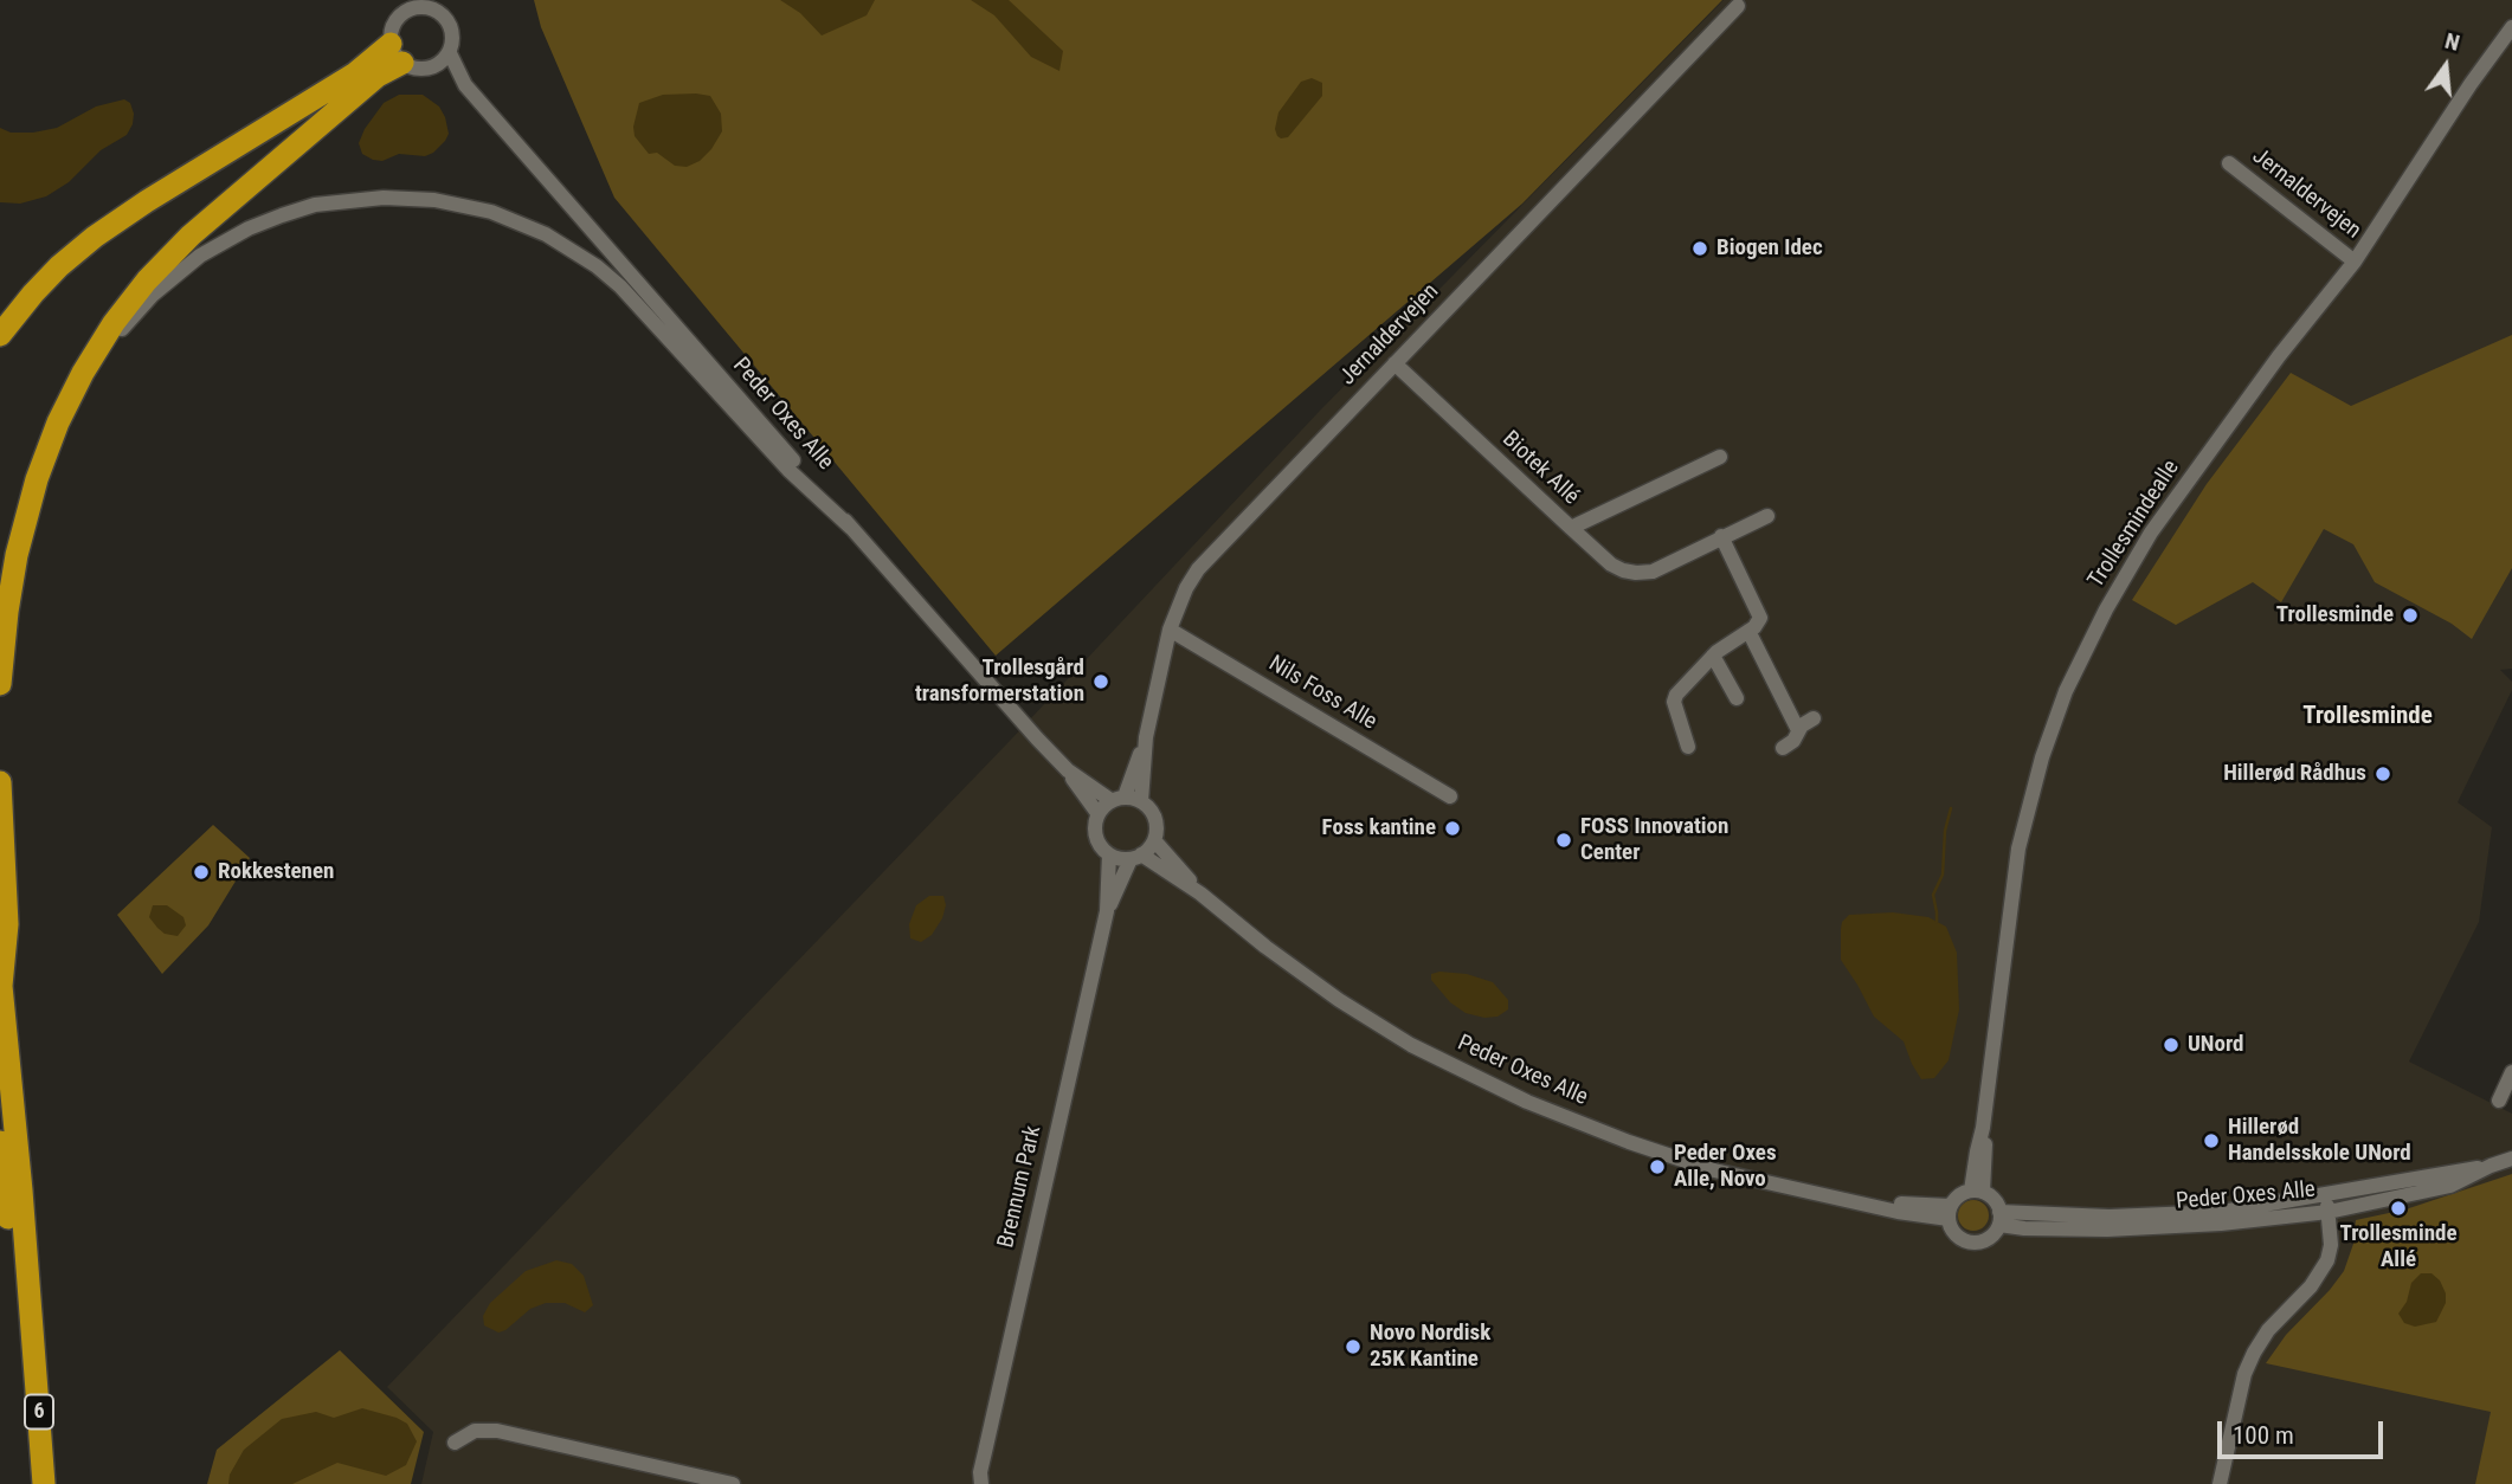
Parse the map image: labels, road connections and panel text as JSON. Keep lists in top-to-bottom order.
{
  "streets": {
    "highway": ["6"],
    "street": [
      "Jernaldervejen",
      "Peder Oxes Alle",
      "Biotek Allé",
      "Trollesmindealle",
      "Nils Foss Alle",
      "Brennum Park"
    ]
  },
  "crossings": [
    ["Jernaldervejen", "Peder Oxes Alle"],
    ["Jernaldervejen", "Biotek Allé"],
    ["Jernaldervejen", "Trollesmindealle"],
    ["Jernaldervejen", "Nils Foss Alle"],
    ["Jernaldervejen", "Brennum Park"],
    ["Peder Oxes Alle", "Trollesmindealle"],
    ["Peder Oxes Alle", "Brennum Park"]
  ],
  "districts": ["Trollesminde"],
  "places": [
    "Biogen Idec",
    "Trollesminde",
    "Trollesgård transformerstation",
    "Hillerød Rådhus",
    "Foss kantine",
    "FOSS Innovation Center",
    "Rokkestenen",
    "UNord",
    "Hillerød Handelsskole UNord",
    "Peder Oxes Alle, Novo",
    "Trollesminde Allé",
    "Novo Nordisk 25K Kantine"
  ],
  "scale_bar": "100 m",
  "north": "top"
}
